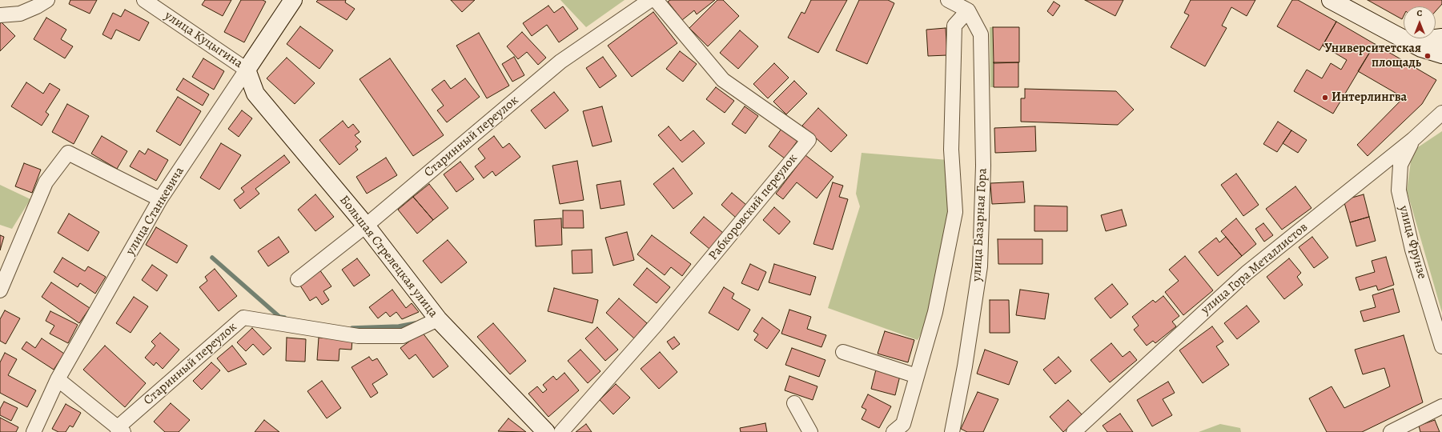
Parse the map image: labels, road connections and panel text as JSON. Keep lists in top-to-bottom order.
{
  "streets": {
    "street": [
      "улица Куцыгина",
      "Старинный переулок",
      "Рабкоровский переулок",
      "улица Станкевича",
      "улица Базарная Гора",
      "улица Фрунзе",
      "Большая Стрелецкая улица",
      "улица Гора Металлистов"
    ]
  },
  "crossings": [
    ["улица Куцыгина", "улица Станкевича"],
    ["улица Куцыгина", "Большая Стрелецкая улица"],
    ["Старинный переулок", "Большая Стрелецкая улица"],
    ["улица Станкевича", "Большая Стрелецкая улица"],
    ["улица Фрунзе", "улица Гора Металлистов"]
  ],
  "places": ["Университетская площадь", "Интерлингва"],
  "north": "top"
}
